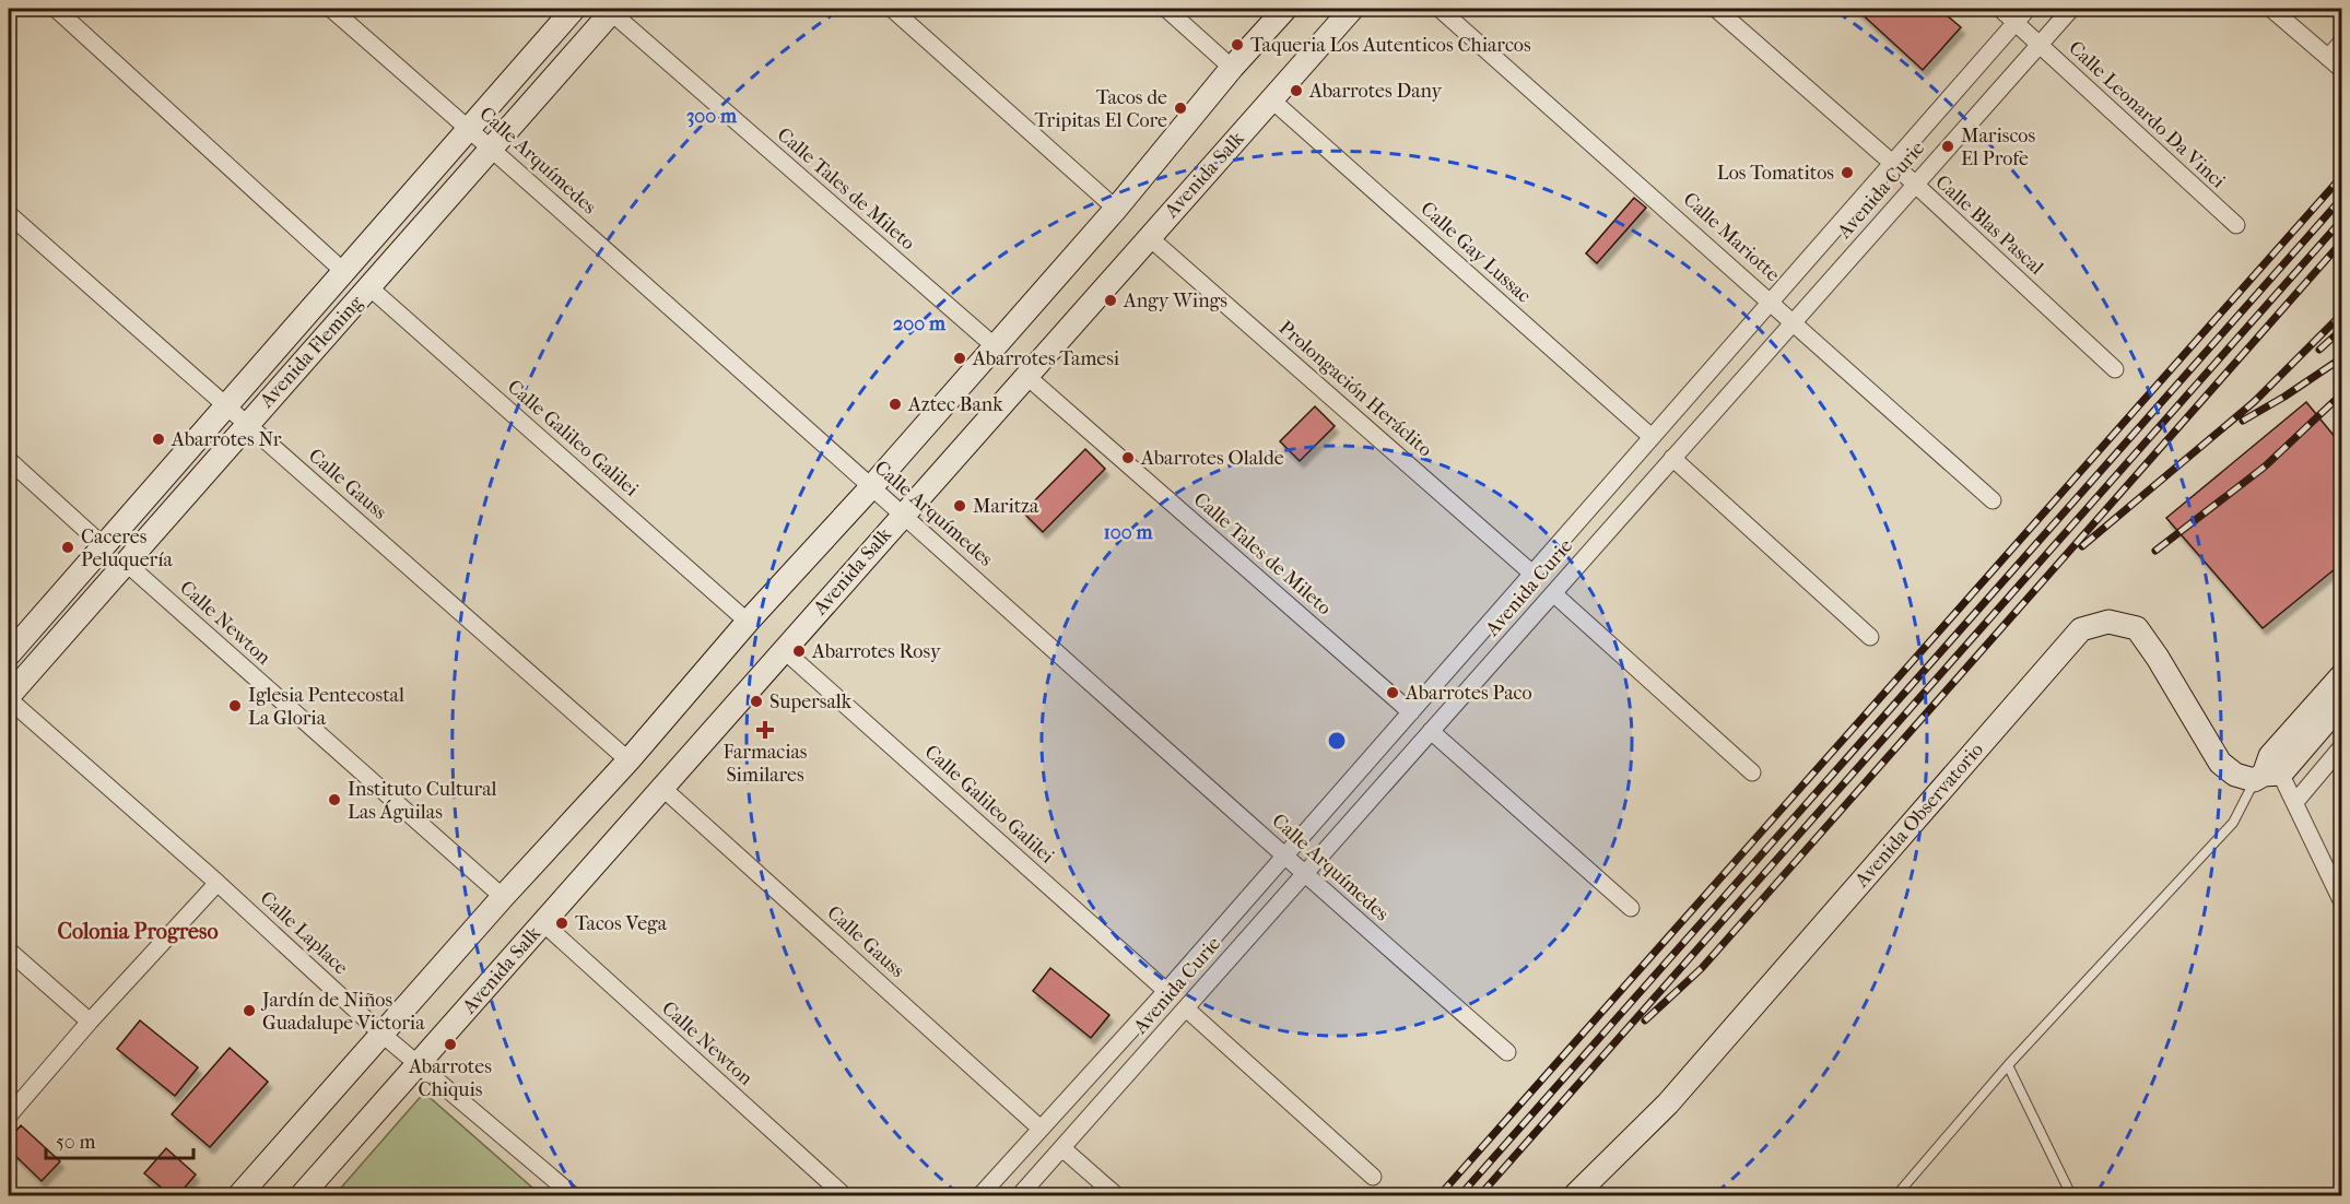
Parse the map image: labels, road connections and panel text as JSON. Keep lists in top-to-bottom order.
{
  "streets": {
    "main road": ["Avenida Salk", "Avenida Fleming", "Avenida Observatorio"],
    "street": [
      "Calle Leonardo Da Vinci",
      "Calle Arquímedes",
      "Calle Tales de Mileto",
      "Avenida Curie",
      "Calle Blas Pascal",
      "Calle Mariotte",
      "Calle Gay Lussac",
      "Prolongación Heráclito",
      "Calle Galileo Galilei",
      "Calle Gauss",
      "Calle Newton",
      "Calle Laplace"
    ]
  },
  "crossings": [
    ["Calle Leonardo Da Vinci", "Avenida Curie"],
    ["Calle Arquímedes", "Avenida Salk"],
    ["Calle Arquímedes", "Avenida Curie"],
    ["Calle Arquímedes", "Avenida Fleming"],
    ["Avenida Salk", "Calle Tales de Mileto"],
    ["Avenida Salk", "Calle Gay Lussac"],
    ["Avenida Salk", "Prolongación Heráclito"],
    ["Avenida Salk", "Calle Galileo Galilei"],
    ["Avenida Salk", "Calle Gauss"],
    ["Avenida Salk", "Calle Newton"],
    ["Avenida Salk", "Calle Laplace"],
    ["Calle Tales de Mileto", "Avenida Curie"],
    ["Calle Tales de Mileto", "Avenida Fleming"],
    ["Avenida Curie", "Calle Blas Pascal"],
    ["Avenida Curie", "Calle Mariotte"],
    ["Avenida Curie", "Calle Gay Lussac"],
    ["Avenida Curie", "Prolongación Heráclito"],
    ["Avenida Curie", "Calle Galileo Galilei"],
    ["Avenida Curie", "Calle Gauss"],
    ["Avenida Fleming", "Calle Galileo Galilei"],
    ["Avenida Fleming", "Calle Gauss"],
    ["Avenida Fleming", "Calle Newton"],
    ["Avenida Fleming", "Calle Laplace"]
  ],
  "districts": ["Colonia Progreso"],
  "places": {
    "other": [
      "Taqueria Los Autenticos Chiarcos",
      "Abarrotes Dany",
      "Tacos de Tripitas El Core",
      "Mariscos El Profe",
      "Los Tomatitos",
      "Angy Wings",
      "Abarrotes Tamesi",
      "Aztec Bank",
      "Abarrotes Nr",
      "Abarrotes Olalde",
      "Maritza",
      "Caceres Peluquería",
      "Abarrotes Rosy",
      "Abarrotes Paco",
      "Supersalk",
      "Iglesia Pentecostal La Gloria",
      "Instituto Cultural Las Águilas",
      "Tacos Vega",
      "Jardín de Niños Guadalupe Victoria",
      "Abarrotes Chiquis"
    ],
    "health": ["Farmacias Similares"]
  },
  "scale_bar": "50 m",
  "rings": ["300 m", "200 m", "100 m"]
}
